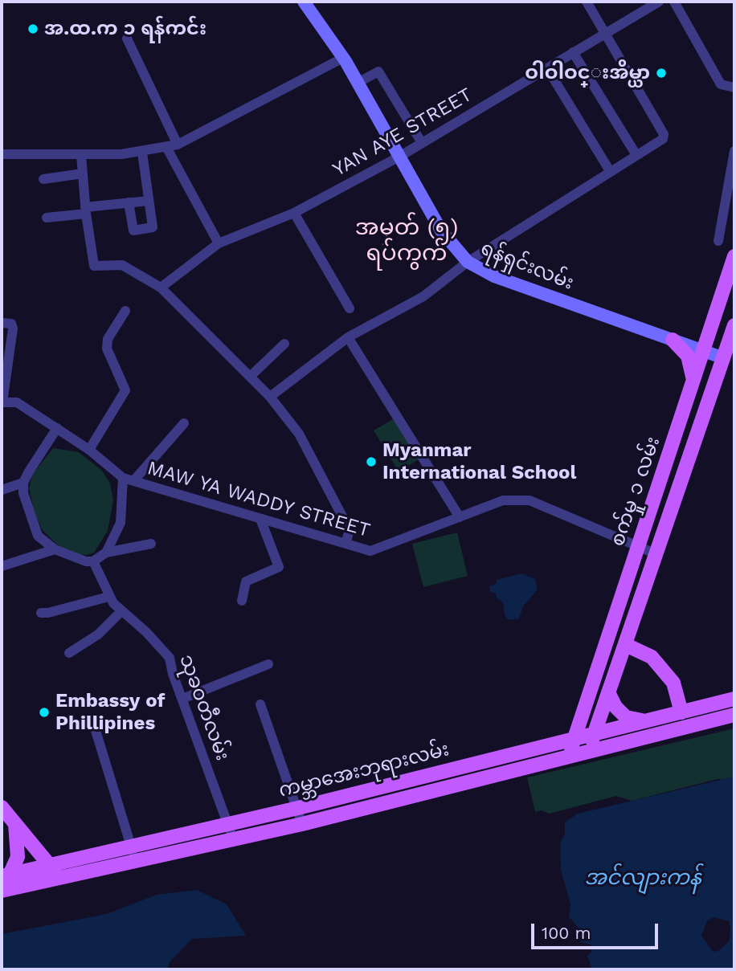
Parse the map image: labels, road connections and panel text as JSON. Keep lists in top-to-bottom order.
{
  "streets": {
    "main road": ["ရန်ရှင်းလမ်း", "စက်မှု ၁ လမ်း", "ကမ္ဘာအေးဘုရားလမ်း"],
    "street": ["YAN AYE STREET", "MAW YA WADDY STREET", "သုခဝတီလမ်း"]
  },
  "crossings": [
    ["YAN AYE STREET", "ရန်ရှင်းလမ်း"],
    ["ရန်ရှင်းလမ်း", "စက်မှု ၁ လမ်း"],
    ["စက်မှု ၁ လမ်း", "MAW YA WADDY STREET"],
    ["စက်မှု ၁ လမ်း", "ကမ္ဘာအေးဘုရားလမ်း"],
    ["MAW YA WADDY STREET", "သုခဝတီလမ်း"],
    ["သုခဝတီလမ်း", "ကမ္ဘာအေးဘုရားလမ်း"]
  ],
  "districts": ["အမှတ် (၅) ရပ်ကွက်"],
  "water": ["အင်လျားကန်"],
  "places": [
    "အ.ထ.က ၁ ရန်ကင်း",
    "ဝါဝါဝင္းအိမ္ယာ",
    "Myanmar International School",
    "Embassy of Phillipines"
  ],
  "scale_bar": "100 m"
}
